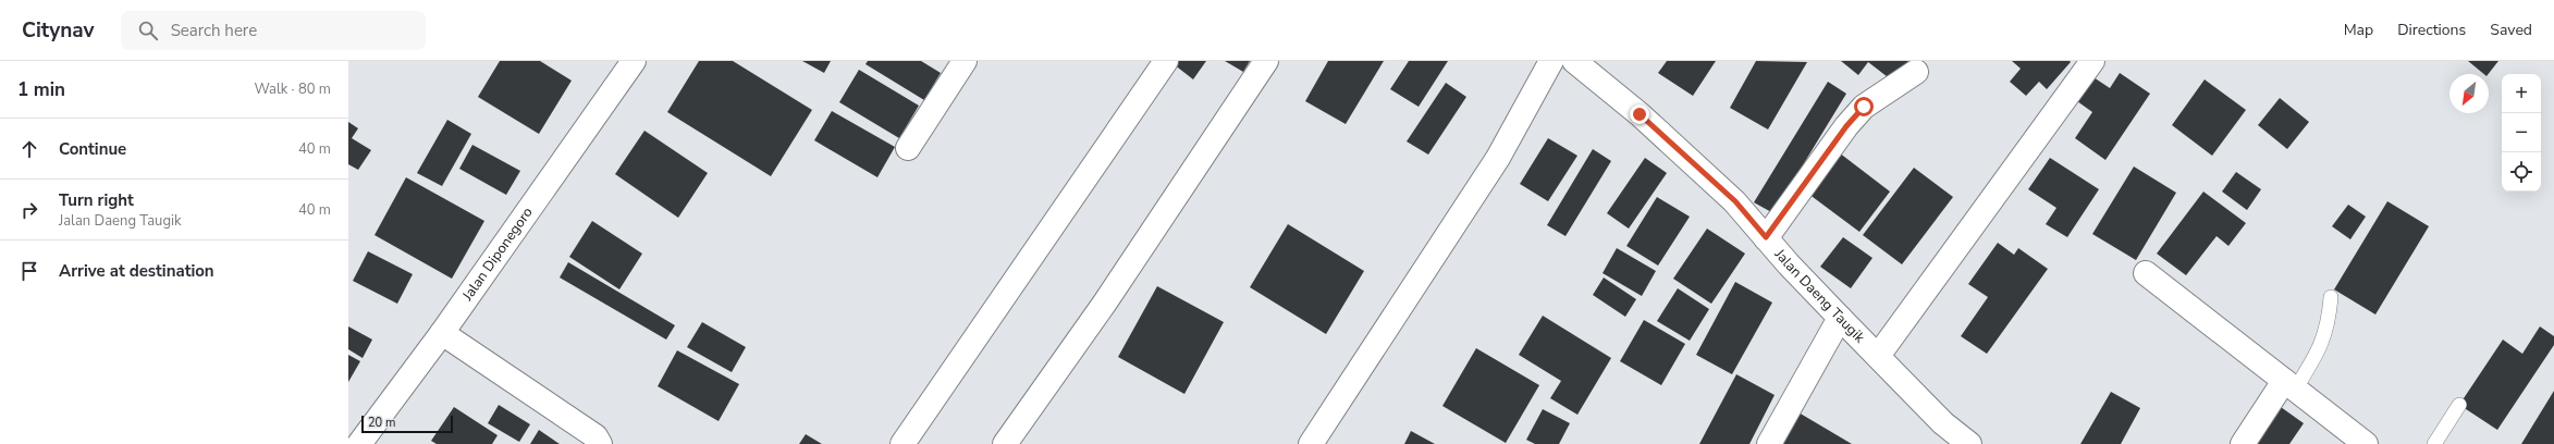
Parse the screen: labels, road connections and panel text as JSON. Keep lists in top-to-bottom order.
{
  "streets": {
    "street": ["Jalan Diponegoro", "Jalan Daeng Taugik"]
  },
  "scale_bar": "20 m",
  "north": "bottom left",
  "page": {
    "header": "Citynav",
    "search": "Search here",
    "nav": ["Map", "Directions", "Saved"],
    "heading": ["1 min", "Walk · 80 m"],
    "map_buttons": ["+", "−"],
    "list": [
      ["Continue", "40 m"],
      ["Turn right", "Jalan Daeng Taugik", "40 m"],
      "Arrive at destination"
    ],
    "scale": "20 m"
  }
}
